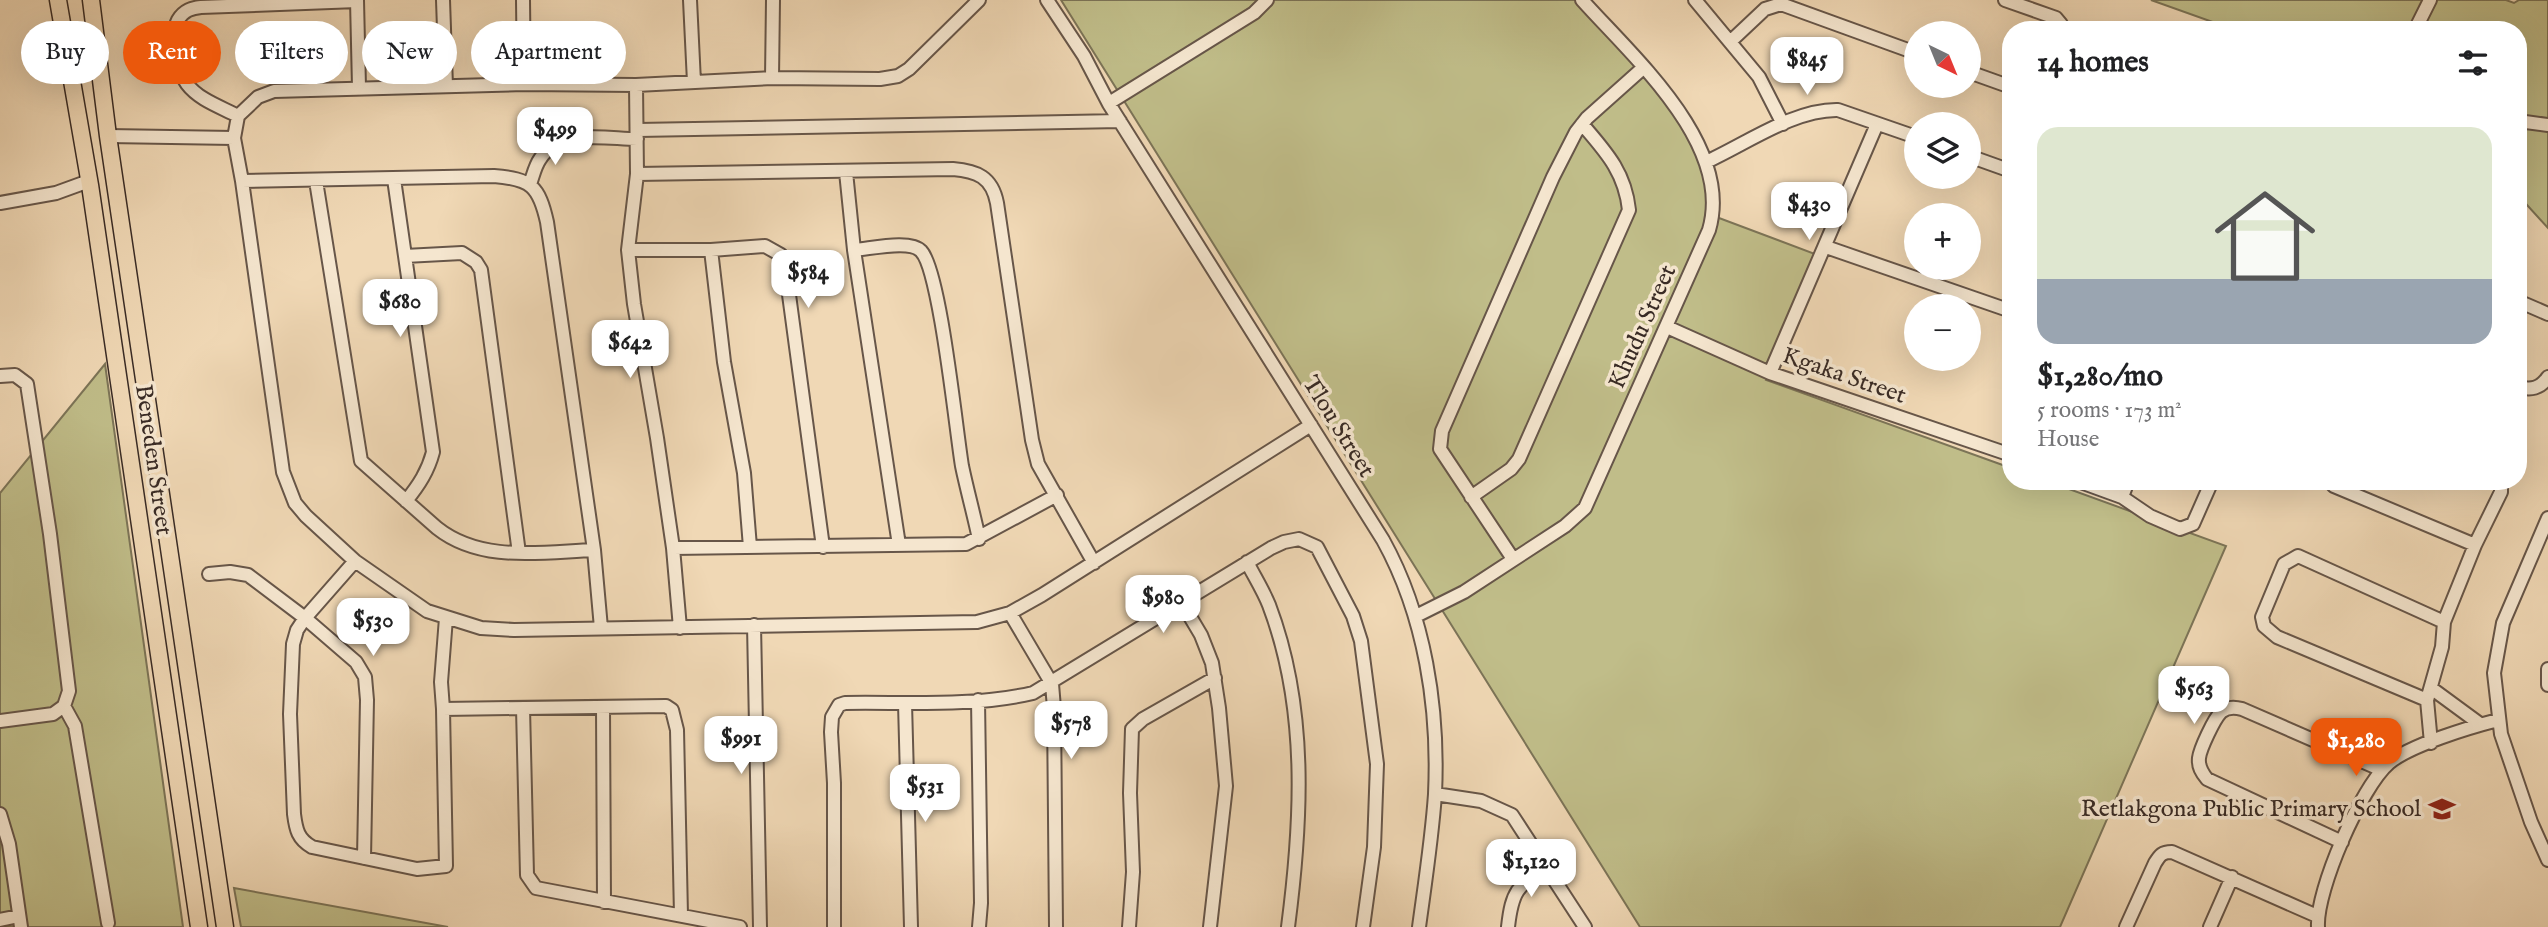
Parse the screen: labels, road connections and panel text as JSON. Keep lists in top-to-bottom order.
{
  "streets": {
    "main road": ["Beneden Street"],
    "street": ["Khudu Street", "Kgaka Street", "Tlou Street"]
  },
  "crossings": [
    ["Khudu Street", "Kgaka Street"],
    ["Khudu Street", "Tlou Street"]
  ],
  "places": {
    "school or university": ["Retlakgona Public Primary School"]
  },
  "north": "bottom right",
  "page": {
    "map_buttons": ["+", "−"],
    "chip": [
      "Buy",
      "Rent",
      "Filters",
      "New",
      "Apartment"
    ],
    "heading": "14 homes",
    "price": [
      "$845",
      "$499",
      "$430",
      "$584",
      "$680",
      "$642",
      "$980",
      "$530",
      "$563",
      "$578",
      "$991",
      "$1,280",
      "$531",
      "$1,120"
    ],
    "list": [
      {
        "name": "$1,280/mo",
        "note": "5 rooms · 173 m² · House"
      }
    ]
  }
}
